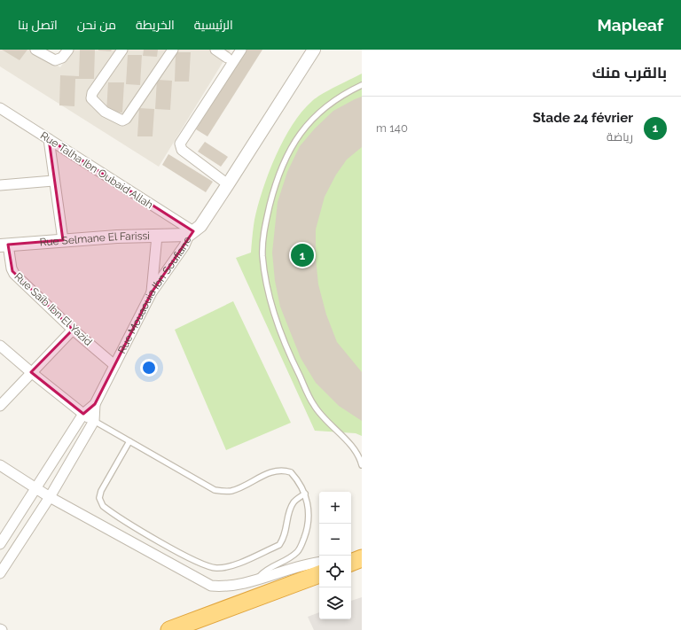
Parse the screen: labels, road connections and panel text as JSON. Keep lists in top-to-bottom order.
{
  "streets": {
    "street": [
      "Rue Talha Ibn Oubaid Allah",
      "Rue Selmane El Farissi",
      "Rue Mouaouia Ibn Soufiane",
      "Rue Saïb Ibn El Yazid"
    ]
  },
  "crossings": [
    ["Rue Talha Ibn Oubaid Allah", "Rue Selmane El Farissi"],
    ["Rue Talha Ibn Oubaid Allah", "Rue Mouaouia Ibn Soufiane"],
    ["Rue Selmane El Farissi", "Rue Mouaouia Ibn Soufiane"],
    ["Rue Selmane El Farissi", "Rue Saïb Ibn El Yazid"],
    ["Rue Mouaouia Ibn Soufiane", "Rue Saïb Ibn El Yazid"]
  ],
  "page": {
    "header": "Mapleaf",
    "nav": [
      "الرئيسية",
      "الخريطة",
      "من نحن",
      "اتصل بنا"
    ],
    "heading": "بالقرب منك",
    "list": [
      {
        "mark": "1",
        "name": "Stade 24 février",
        "note": "رياضة",
        "value": "140 m"
      }
    ],
    "pins": "1",
    "map_buttons": ["+", "−"]
  }
}
